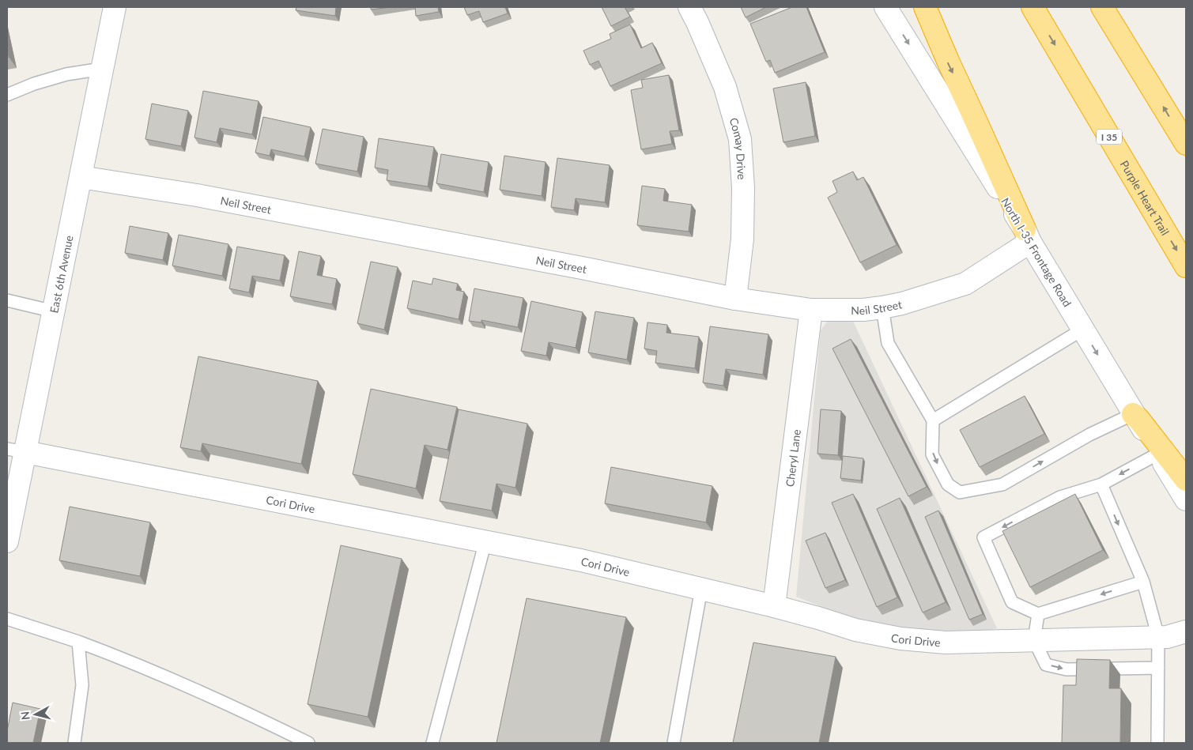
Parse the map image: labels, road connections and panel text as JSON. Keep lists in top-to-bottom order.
{
  "streets": {
    "highway": ["I 35", "Purple Heart Trail"],
    "street": [
      "Comay Drive",
      "Neil Street",
      "North I-35 Frontage Road",
      "East 6th Avenue",
      "Cheryl Lane",
      "Cori Drive"
    ]
  },
  "crossings": [
    ["Comay Drive", "Neil Street"],
    ["Neil Street", "North I-35 Frontage Road"],
    ["Neil Street", "East 6th Avenue"],
    ["Neil Street", "Cheryl Lane"],
    ["East 6th Avenue", "Cori Drive"],
    ["Cheryl Lane", "Cori Drive"]
  ],
  "one_way": ["North I-35 Frontage Road"],
  "north": "left"
}
